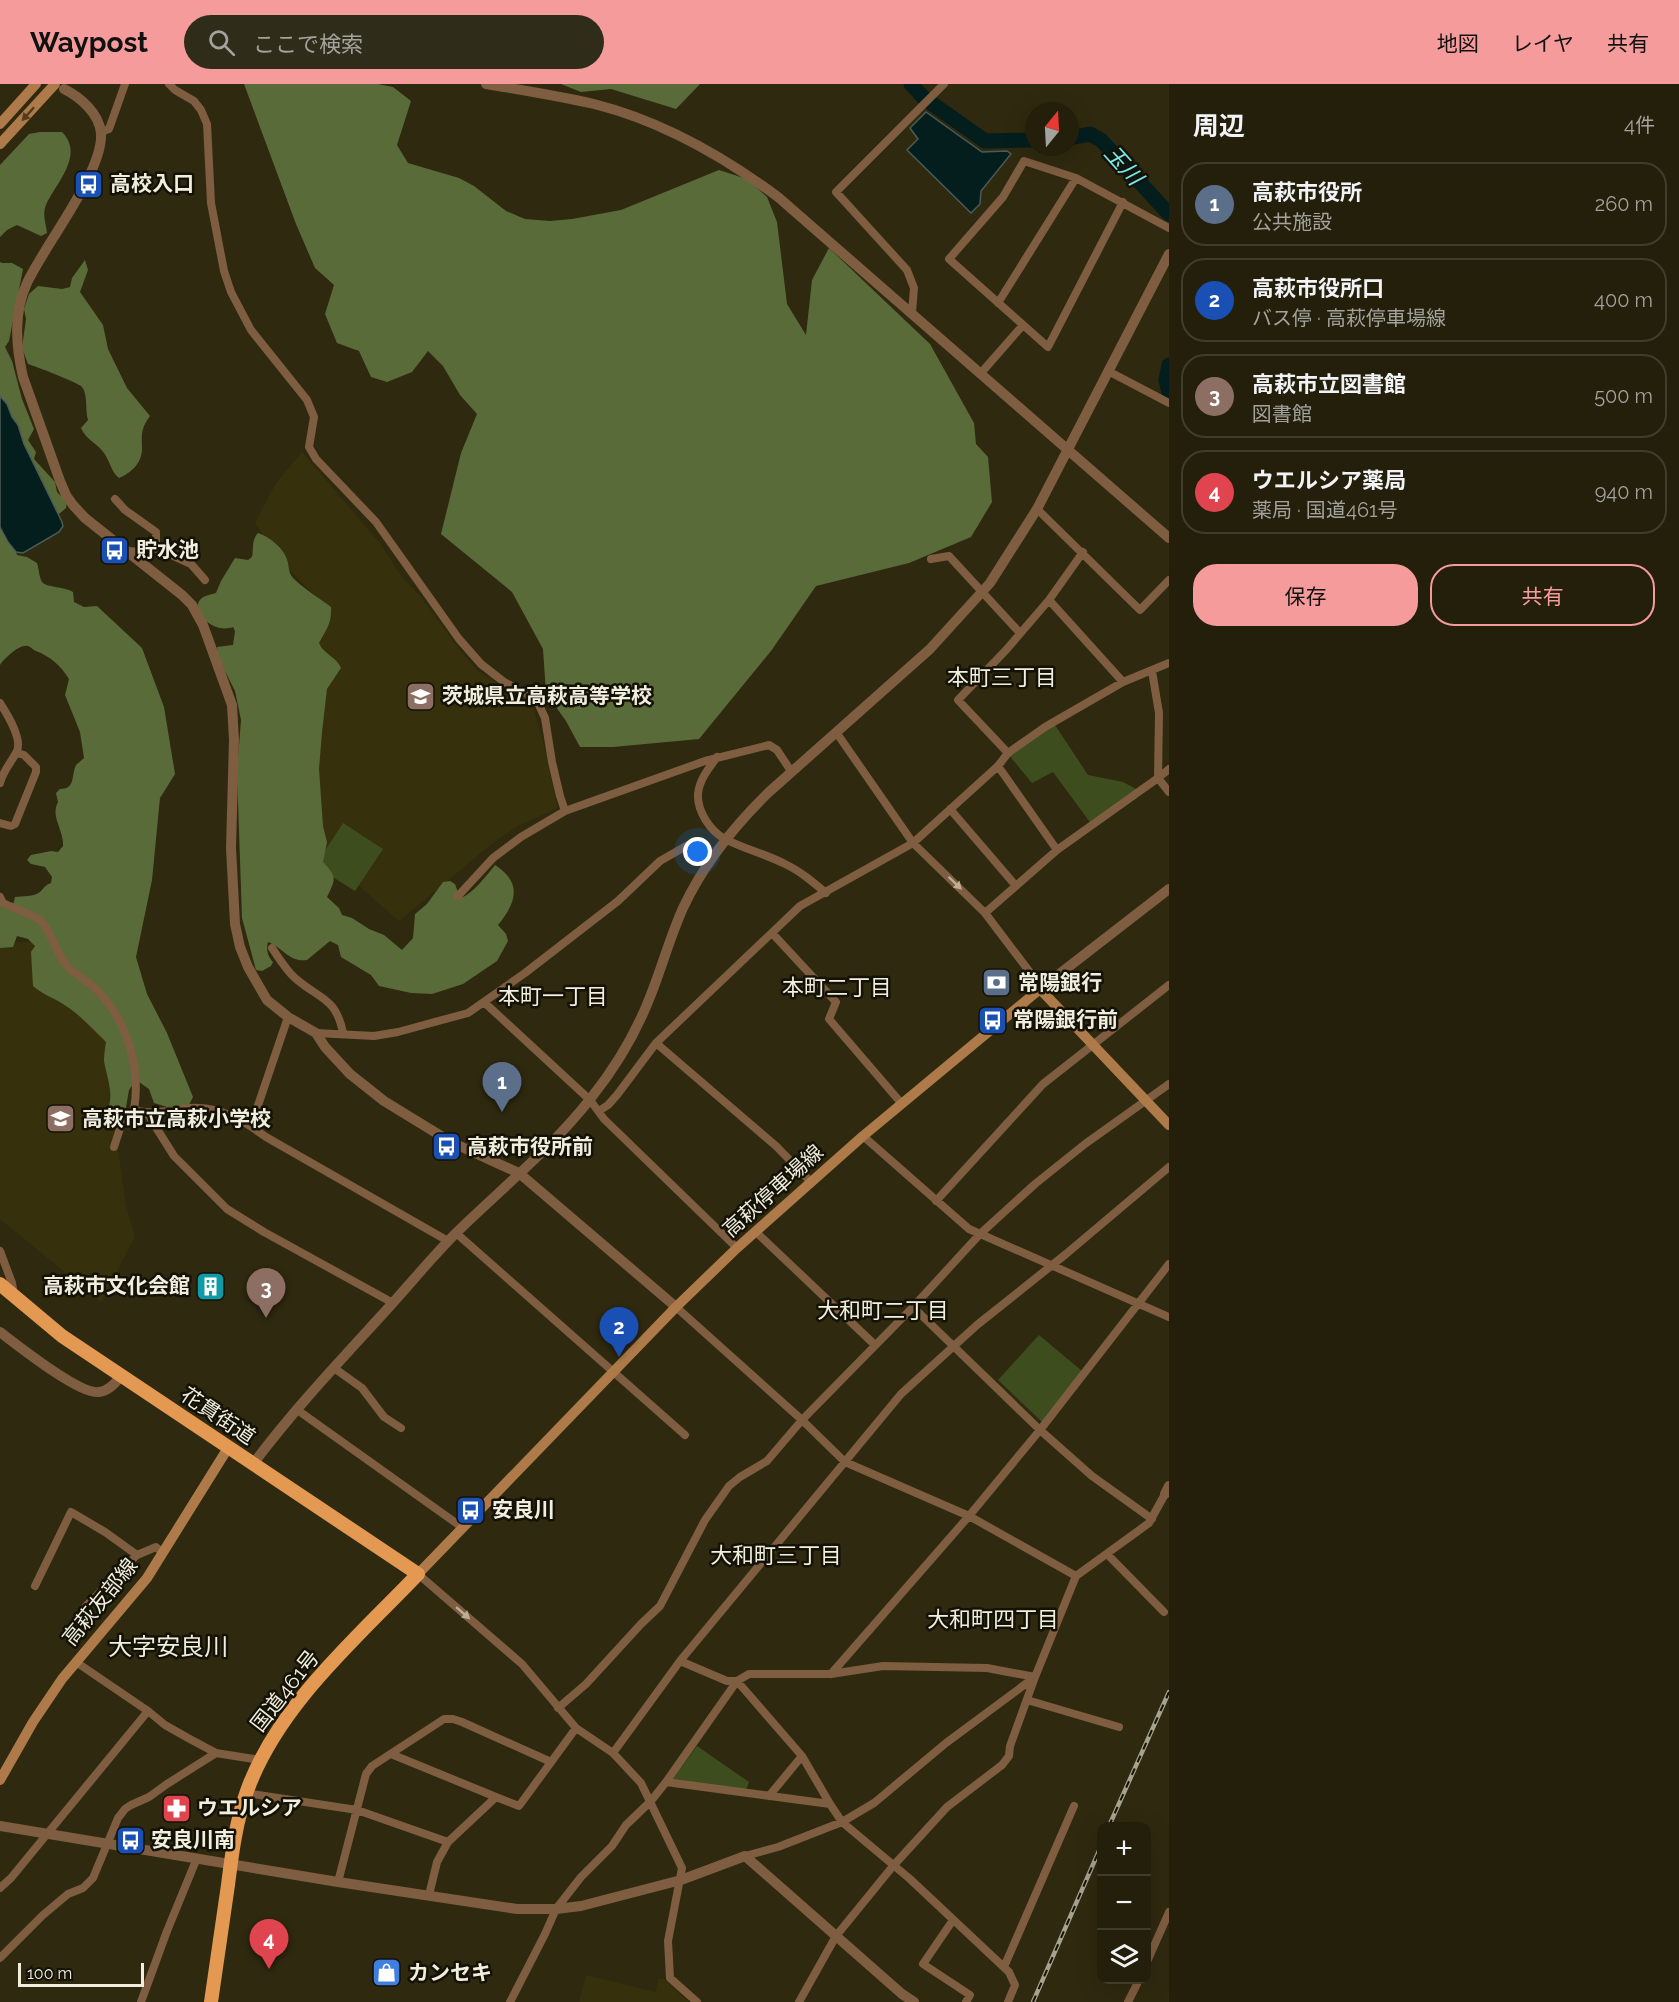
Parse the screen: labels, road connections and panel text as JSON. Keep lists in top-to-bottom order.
{
  "streets": {
    "highway": ["花貫街道", "国道461号"],
    "main road": ["高萩停車場線", "高萩友部線"]
  },
  "crossings": [
    ["高萩停車場線", "花貫街道"],
    ["高萩停車場線", "国道461号"],
    ["花貫街道", "高萩友部線"],
    ["花貫街道", "国道461号"]
  ],
  "districts": [
    "本町三丁目",
    "本町二丁目",
    "本町一丁目",
    "大和町二丁目",
    "大和町三丁目",
    "大和町四丁目",
    "大字安良川"
  ],
  "water": ["玉川"],
  "places": {
    "bus stop": [
      "高校入口",
      "貯水池",
      "常陽銀行前",
      "高萩市役所前",
      "安良川",
      "安良川南"
    ],
    "school or university": ["茨城県立高萩高等学校", "高萩市立高萩小学校"],
    "bank": ["常陽銀行"],
    "building": ["高萩市文化会館"],
    "pharmacy": ["ウエルシア"],
    "shop": ["カンセキ"]
  },
  "scale_bar": "100 m",
  "north": "top",
  "page": {
    "header": "Waypost",
    "search": "ここで検索",
    "nav": ["地図", "レイヤ", "共有"],
    "heading": ["周辺", "4件"],
    "list": [
      {
        "mark": "1",
        "name": "高萩市役所",
        "note": "公共施設",
        "value": "260 m"
      },
      {
        "mark": "2",
        "name": "高萩市役所口",
        "note": "バス停 · 高萩停車場線",
        "value": "400 m"
      },
      {
        "mark": "3",
        "name": "高萩市立図書館",
        "note": "図書館",
        "value": "500 m"
      },
      {
        "mark": "4",
        "name": "ウエルシア薬局",
        "note": "薬局 · 国道461号",
        "value": "940 m"
      }
    ],
    "buttons": ["保存", "共有"],
    "pins": [
      "1",
      "3",
      "2",
      "4"
    ],
    "map_buttons": ["+", "−"],
    "scale": "100 m"
  }
}
